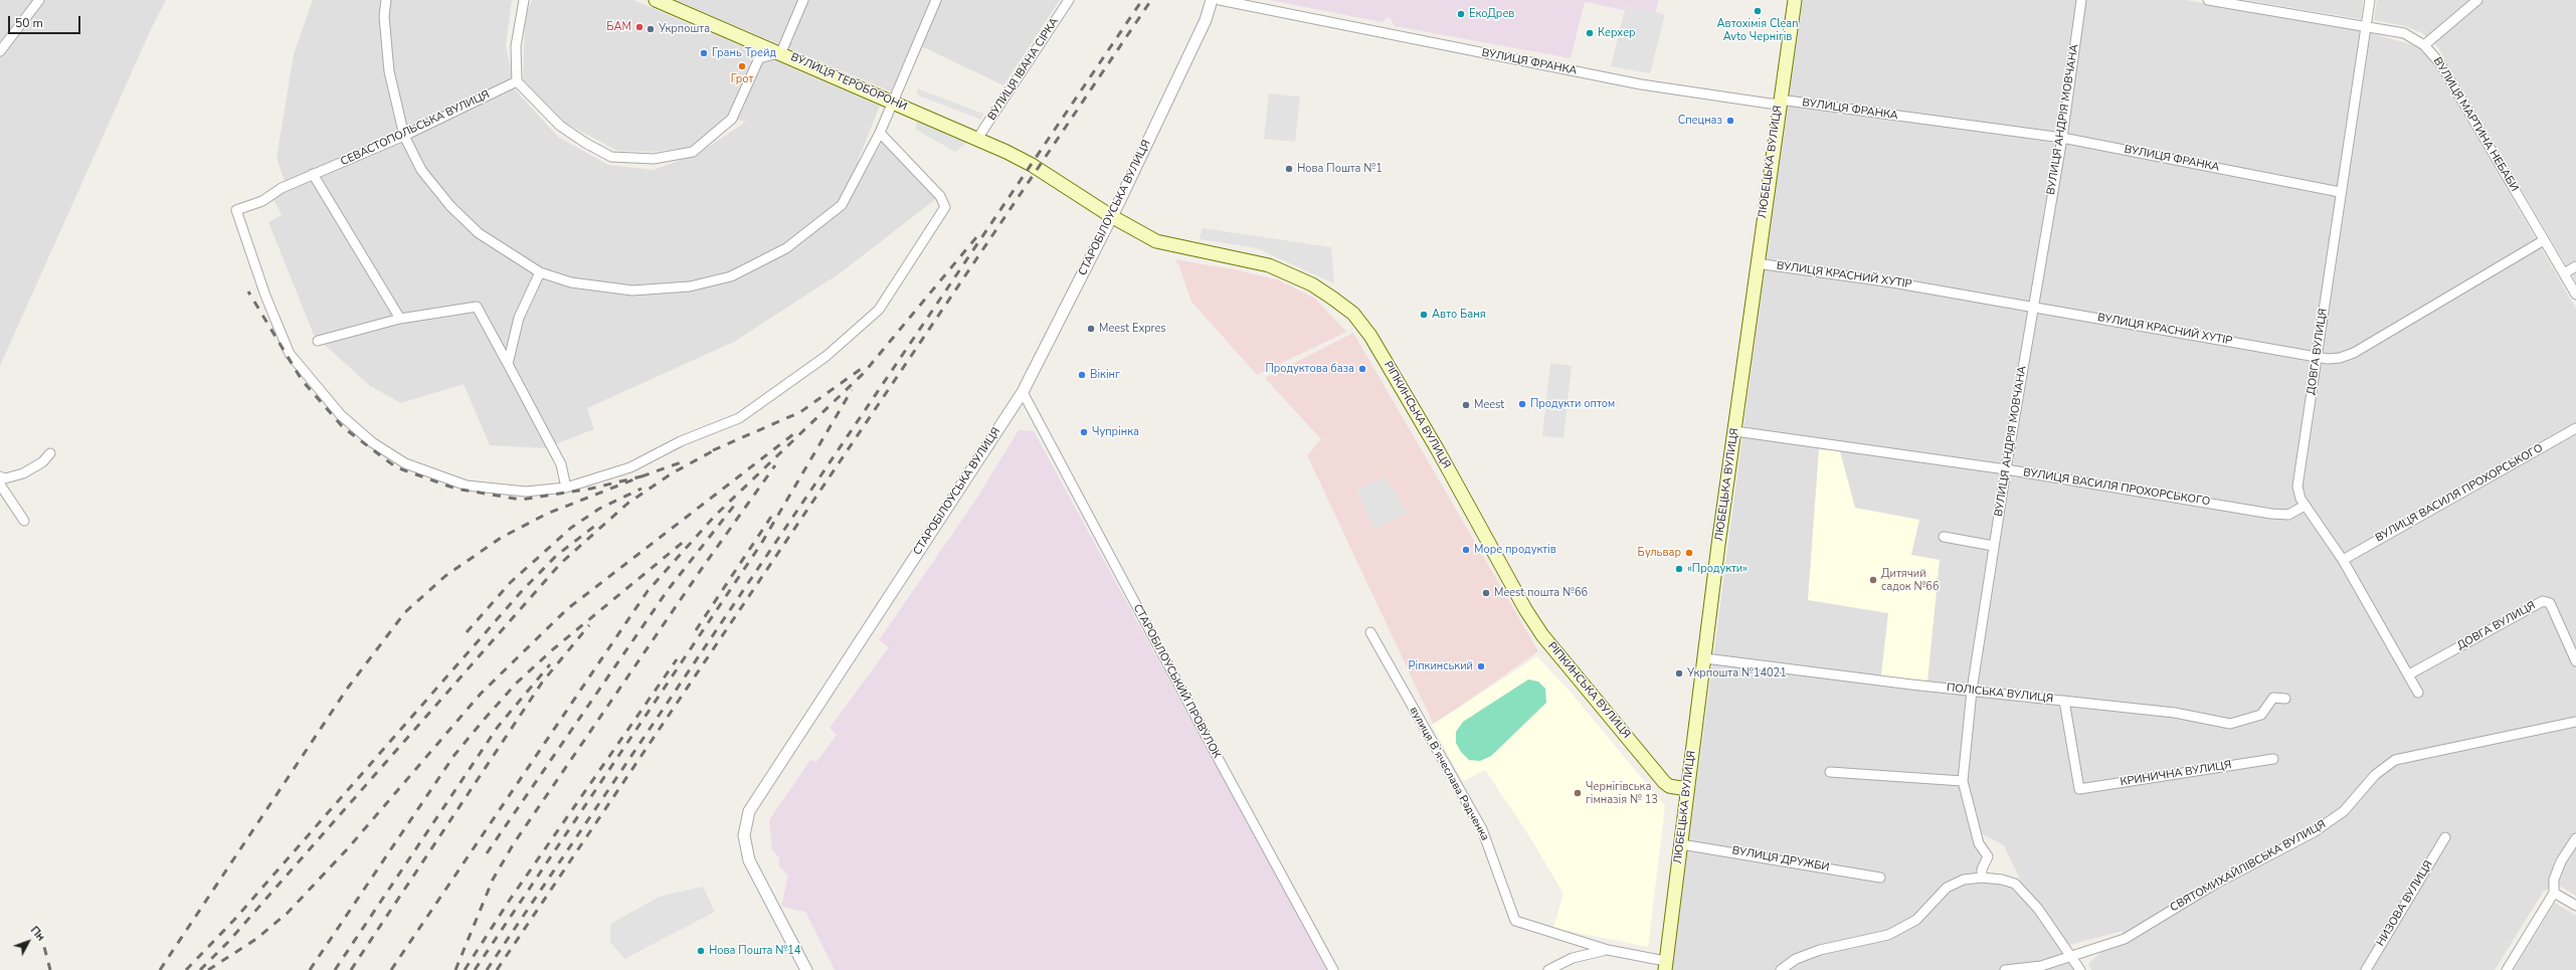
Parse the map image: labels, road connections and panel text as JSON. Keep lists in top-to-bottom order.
{
  "streets": {
    "main road": ["ВУЛИЦЯ ТЕРОБОРОНИ", "ЛЮБЕЦЬКА ВУЛИЦЯ", "РІПКИНСЬКА ВУЛИЦЯ"],
    "street": [
      "ВУЛИЦЯ ФРАНКА",
      "ВУЛИЦЯ ІВАНА СІРКА",
      "ВУЛИЦЯ АНДРІЯ МОВЧАНА",
      "ВУЛИЦЯ МАРТИНА НЕБАБИ",
      "СЕВАСТОПОЛЬСЬКА ВУЛИЦЯ",
      "СТАРОБІЛОУСЬКА ВУЛИЦЯ",
      "ВУЛИЦЯ КРАСНИЙ ХУТІР",
      "ДОВГА ВУЛИЦЯ",
      "ВУЛИЦЯ ВАСИЛЯ ПРОХОРСЬКОГО",
      "СТАРОБІЛОУСЬКИЙ ПРОВУЛОК",
      "ПОЛІСЬКА ВУЛИЦЯ",
      "вулиця Вʼячеслава Радченка",
      "КРИНИЧНА ВУЛИЦЯ",
      "ВУЛИЦЯ ДРУЖБИ",
      "СВЯТОМИХАЙЛІВСЬКА ВУЛИЦЯ",
      "НИЗОВА ВУЛИЦЯ"
    ]
  },
  "crossings": [
    ["ВУЛИЦЯ ФРАНКА", "ВУЛИЦЯ АНДРІЯ МОВЧАНА"],
    ["ВУЛИЦЯ ФРАНКА", "ЛЮБЕЦЬКА ВУЛИЦЯ"],
    ["ВУЛИЦЯ ФРАНКА", "ДОВГА ВУЛИЦЯ"],
    ["ВУЛИЦЯ ІВАНА СІРКА", "ВУЛИЦЯ ТЕРОБОРОНИ"],
    ["ВУЛИЦЯ ТЕРОБОРОНИ", "РІПКИНСЬКА ВУЛИЦЯ"],
    ["ВУЛИЦЯ АНДРІЯ МОВЧАНА", "ВУЛИЦЯ КРАСНИЙ ХУТІР"],
    ["ВУЛИЦЯ АНДРІЯ МОВЧАНА", "ВУЛИЦЯ ВАСИЛЯ ПРОХОРСЬКОГО"],
    ["ВУЛИЦЯ АНДРІЯ МОВЧАНА", "ПОЛІСЬКА ВУЛИЦЯ"],
    ["ВУЛИЦЯ МАРТИНА НЕБАБИ", "ВУЛИЦЯ КРАСНИЙ ХУТІР"],
    ["ВУЛИЦЯ МАРТИНА НЕБАБИ", "ДОВГА ВУЛИЦЯ"],
    ["ЛЮБЕЦЬКА ВУЛИЦЯ", "ВУЛИЦЯ КРАСНИЙ ХУТІР"],
    ["ЛЮБЕЦЬКА ВУЛИЦЯ", "РІПКИНСЬКА ВУЛИЦЯ"],
    ["ЛЮБЕЦЬКА ВУЛИЦЯ", "ВУЛИЦЯ ВАСИЛЯ ПРОХОРСЬКОГО"],
    ["ЛЮБЕЦЬКА ВУЛИЦЯ", "ПОЛІСЬКА ВУЛИЦЯ"],
    ["ЛЮБЕЦЬКА ВУЛИЦЯ", "вулиця Вʼячеслава Радченка"],
    ["ЛЮБЕЦЬКА ВУЛИЦЯ", "ВУЛИЦЯ ДРУЖБИ"],
    ["СТАРОБІЛОУСЬКА ВУЛИЦЯ", "РІПКИНСЬКА ВУЛИЦЯ"],
    ["СТАРОБІЛОУСЬКА ВУЛИЦЯ", "СТАРОБІЛОУСЬКИЙ ПРОВУЛОК"],
    ["ВУЛИЦЯ КРАСНИЙ ХУТІР", "ДОВГА ВУЛИЦЯ"],
    ["ДОВГА ВУЛИЦЯ", "ВУЛИЦЯ ВАСИЛЯ ПРОХОРСЬКОГО"],
    ["ПОЛІСЬКА ВУЛИЦЯ", "КРИНИЧНА ВУЛИЦЯ"]
  ],
  "places": [
    "Автохімія Clean Avto Чернігів",
    "ЕкоДрев",
    "БАМ",
    "Укрпошта",
    "Керхер",
    "Грань Трейд",
    "Грот",
    "Спецназ",
    "Нова Пошта №1",
    "Авто Баня",
    "Meest Expres",
    "Продуктова база",
    "Вікінг",
    "Продукти оптом",
    "Meest",
    "Чупрінка",
    "Море продуктів",
    "Бульвар",
    "«Продукти»",
    "Дитячий садок №66",
    "Meest пошта №66",
    "Ріпкинський",
    "Укрпошта №14021",
    "Чернігівська гімназія № 13",
    "Нова Пошта №14"
  ],
  "scale_bar": "50 m",
  "north": "top right"
}
